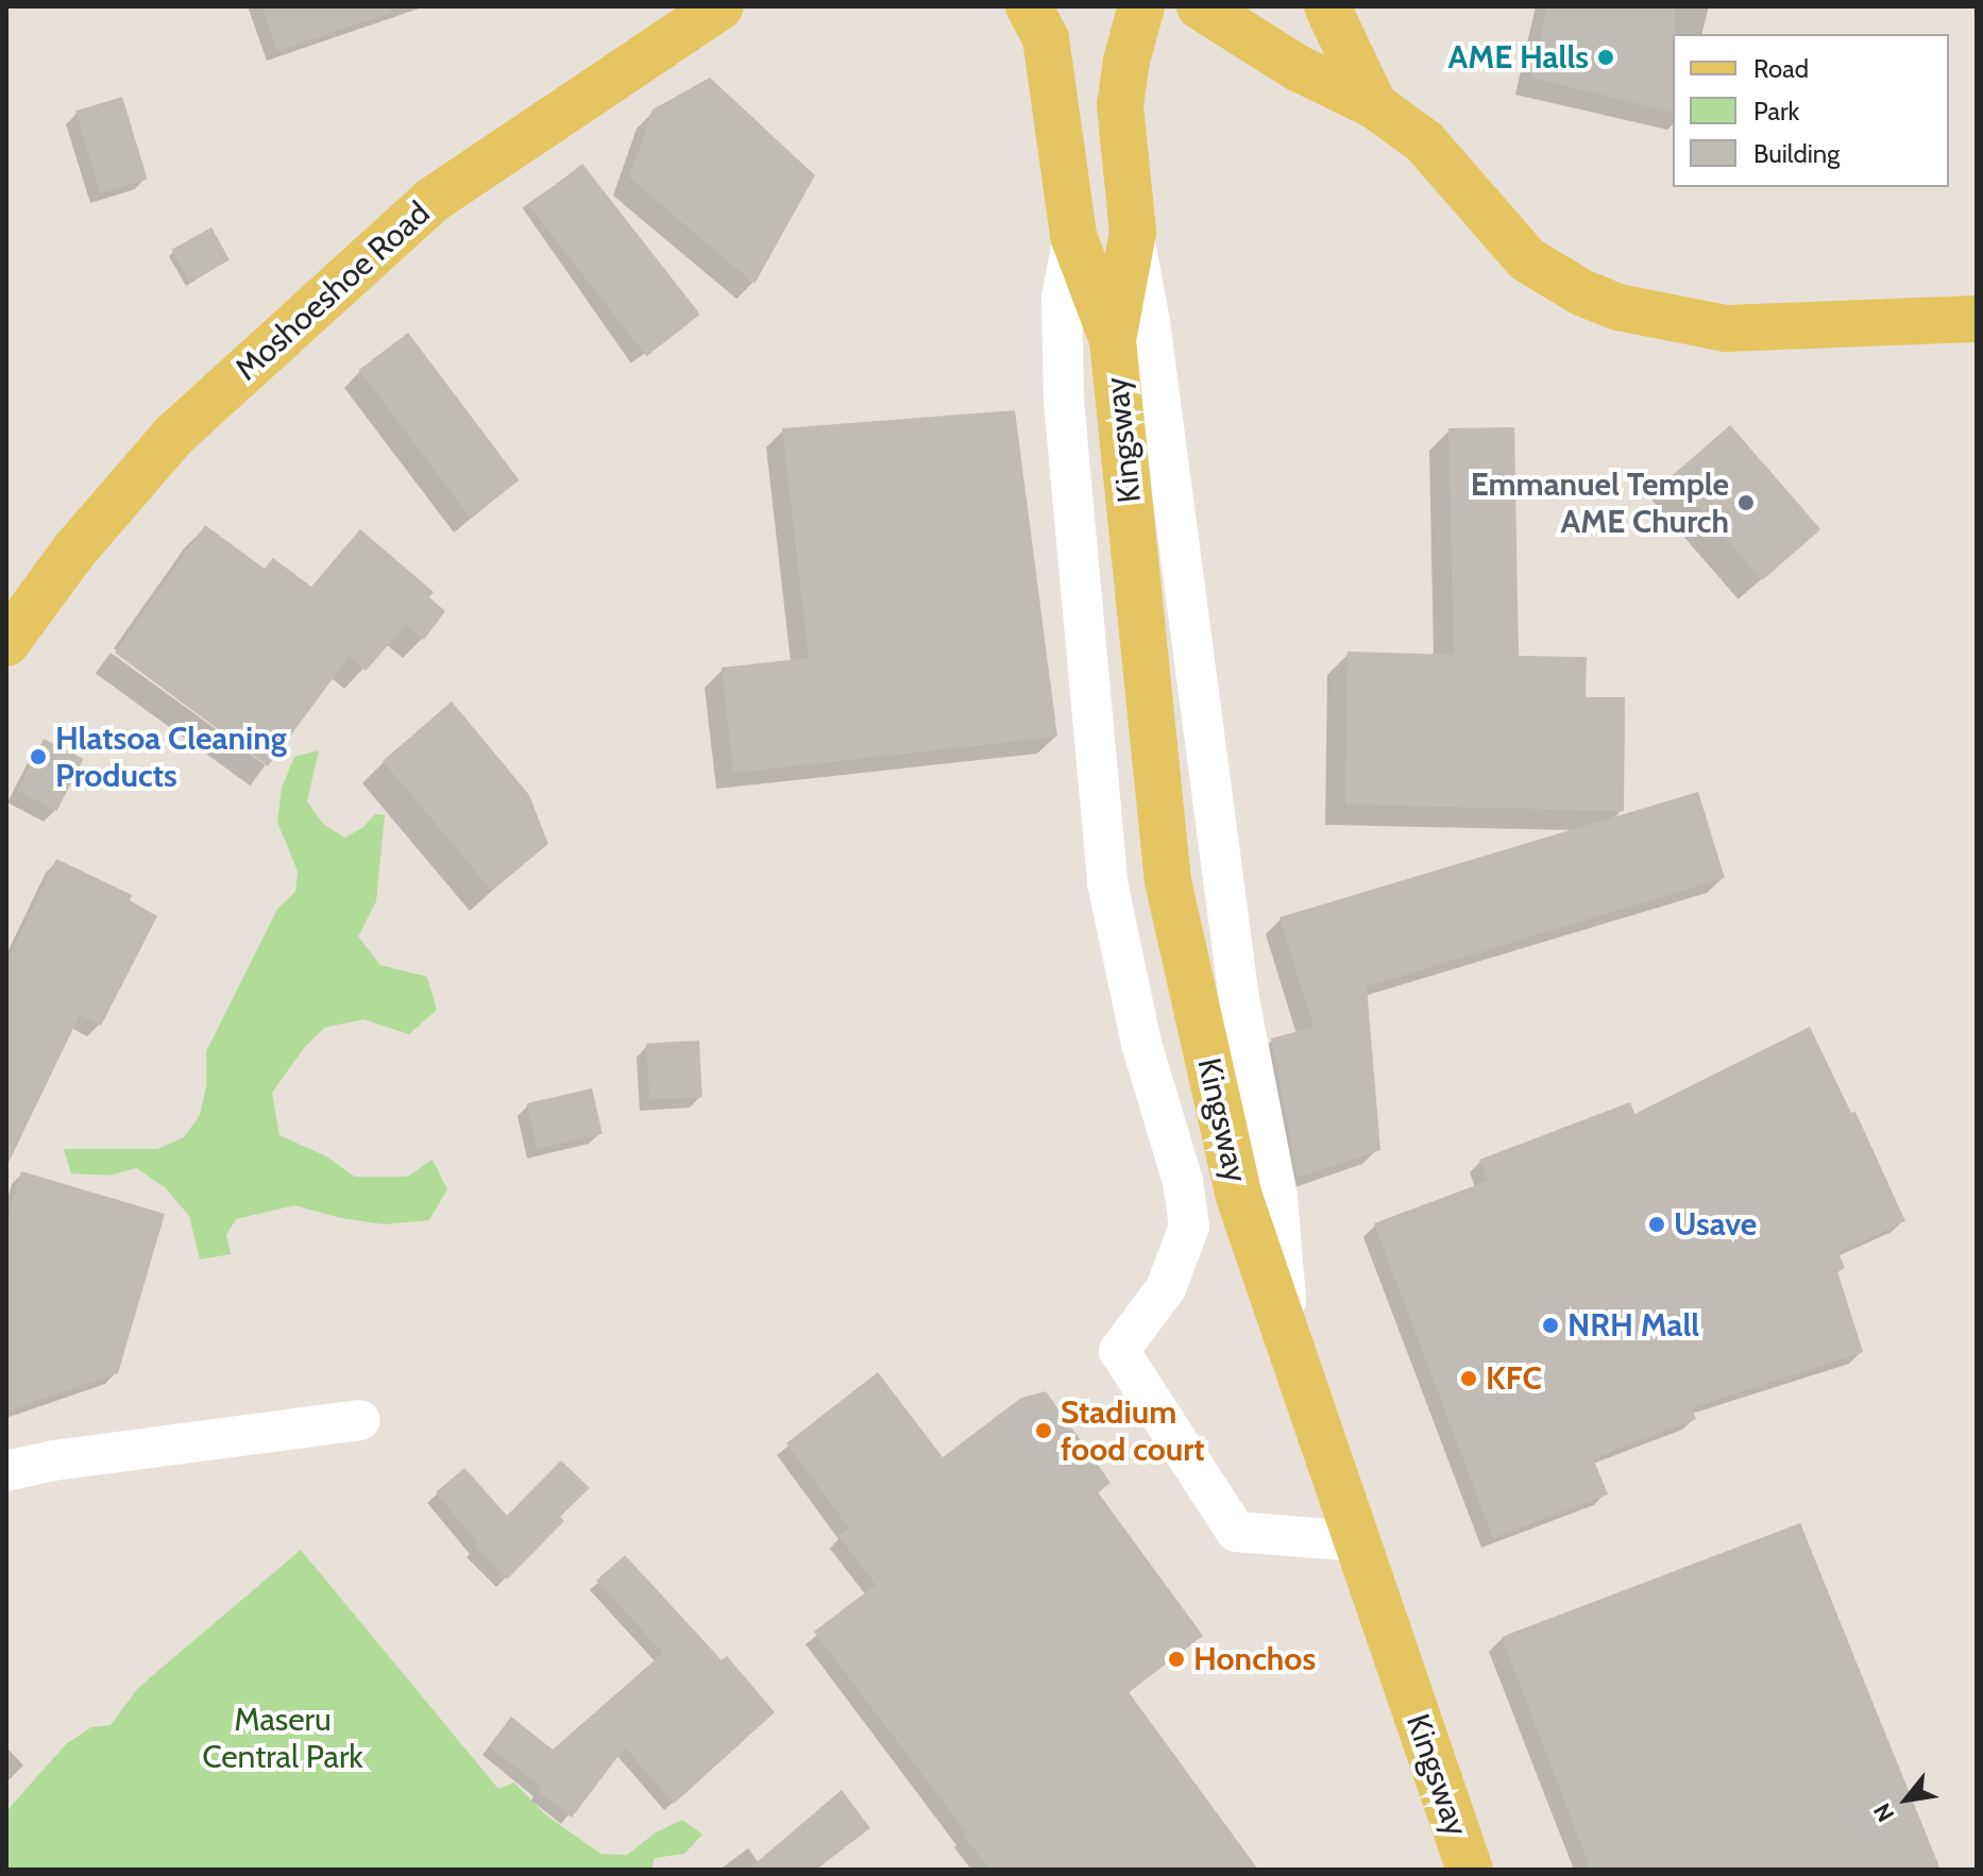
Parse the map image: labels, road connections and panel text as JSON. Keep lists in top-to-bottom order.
{
  "streets": {
    "main road": ["Moshoeshoe Road", "Kingsway"]
  },
  "parks": ["Maseru Central Park"],
  "places": [
    "AME Halls",
    "Emmanuel Temple AME Church",
    "Hlatsoa Cleaning Products",
    "Usave",
    "NRH Mall",
    "KFC",
    "Stadium food court",
    "Honchos"
  ],
  "legend": ["Road", "Park", "Building"],
  "north": "bottom left"
}
